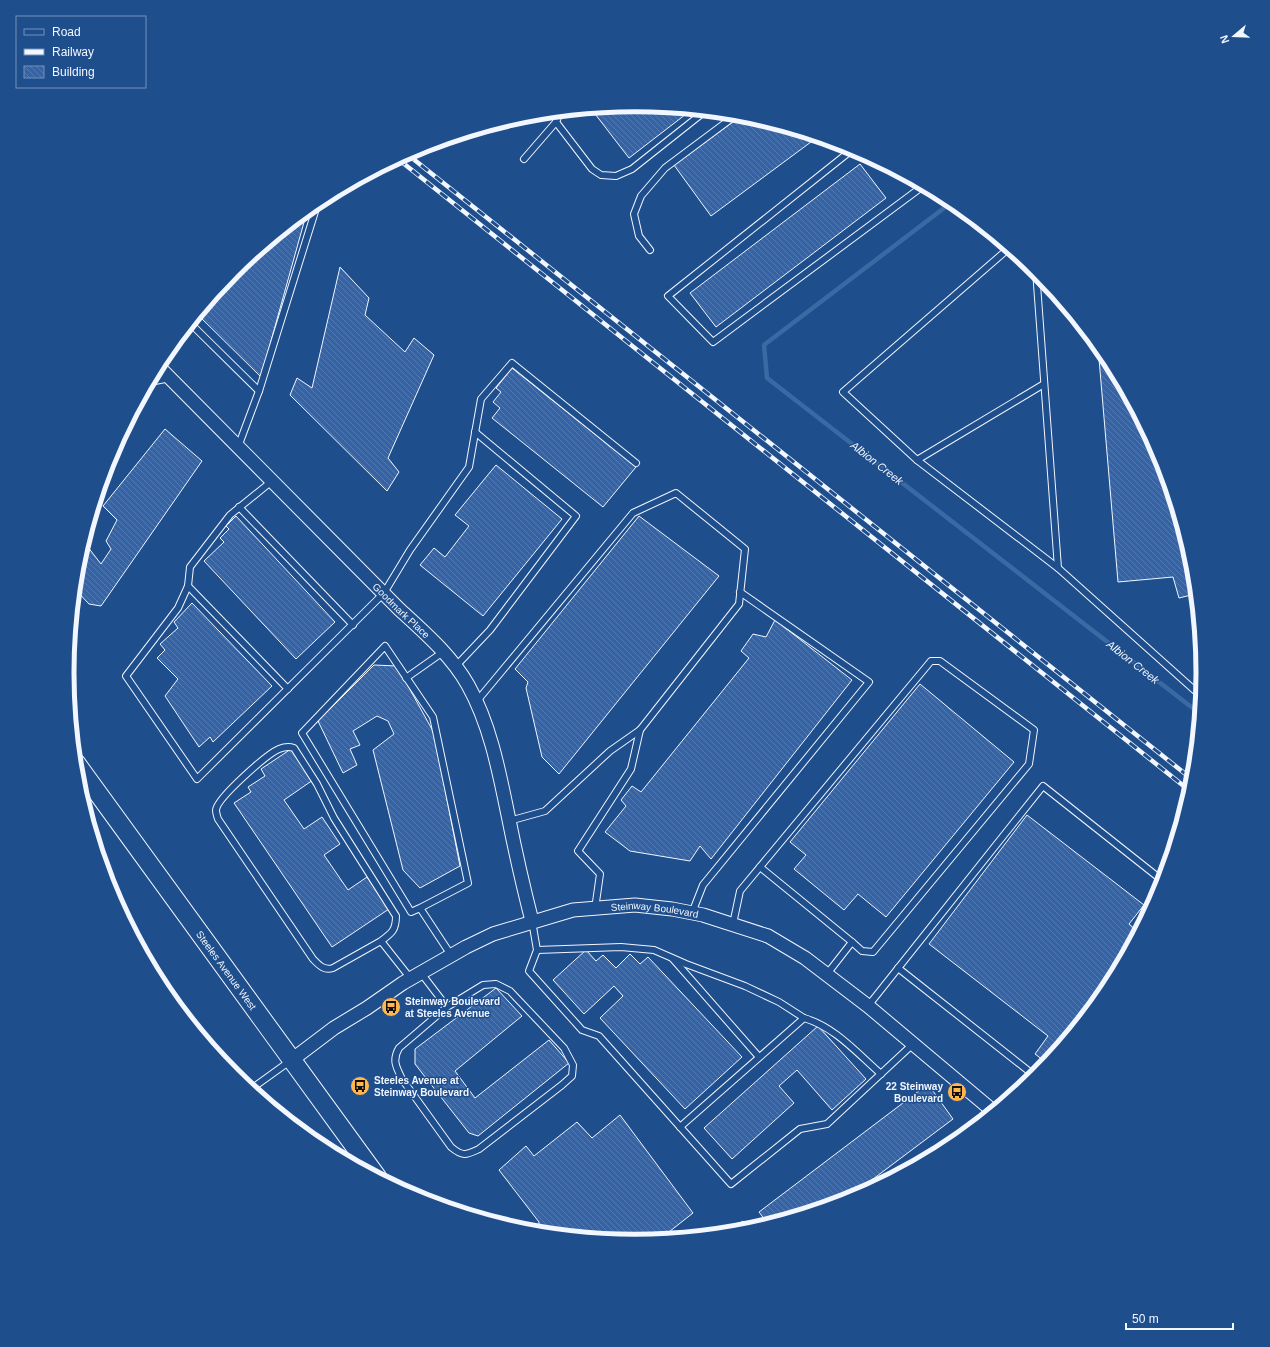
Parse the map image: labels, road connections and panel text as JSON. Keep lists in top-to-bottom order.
{
  "streets": {
    "main road": ["Steeles Avenue West"],
    "street": ["Goodmark Place", "Steinway Boulevard"]
  },
  "crossings": [
    ["Goodmark Place", "Steinway Boulevard"],
    ["Steinway Boulevard", "Steeles Avenue West"]
  ],
  "water": ["Albion Creek"],
  "places": {
    "bus stop": ["Steinway Boulevard at Steeles Avenue", "Steeles Avenue at Steinway Boulevard", "22 Steinway Boulevard"]
  },
  "legend": ["Road", "Railway", "Building"],
  "scale_bar": "50 m",
  "north": "left"
}
